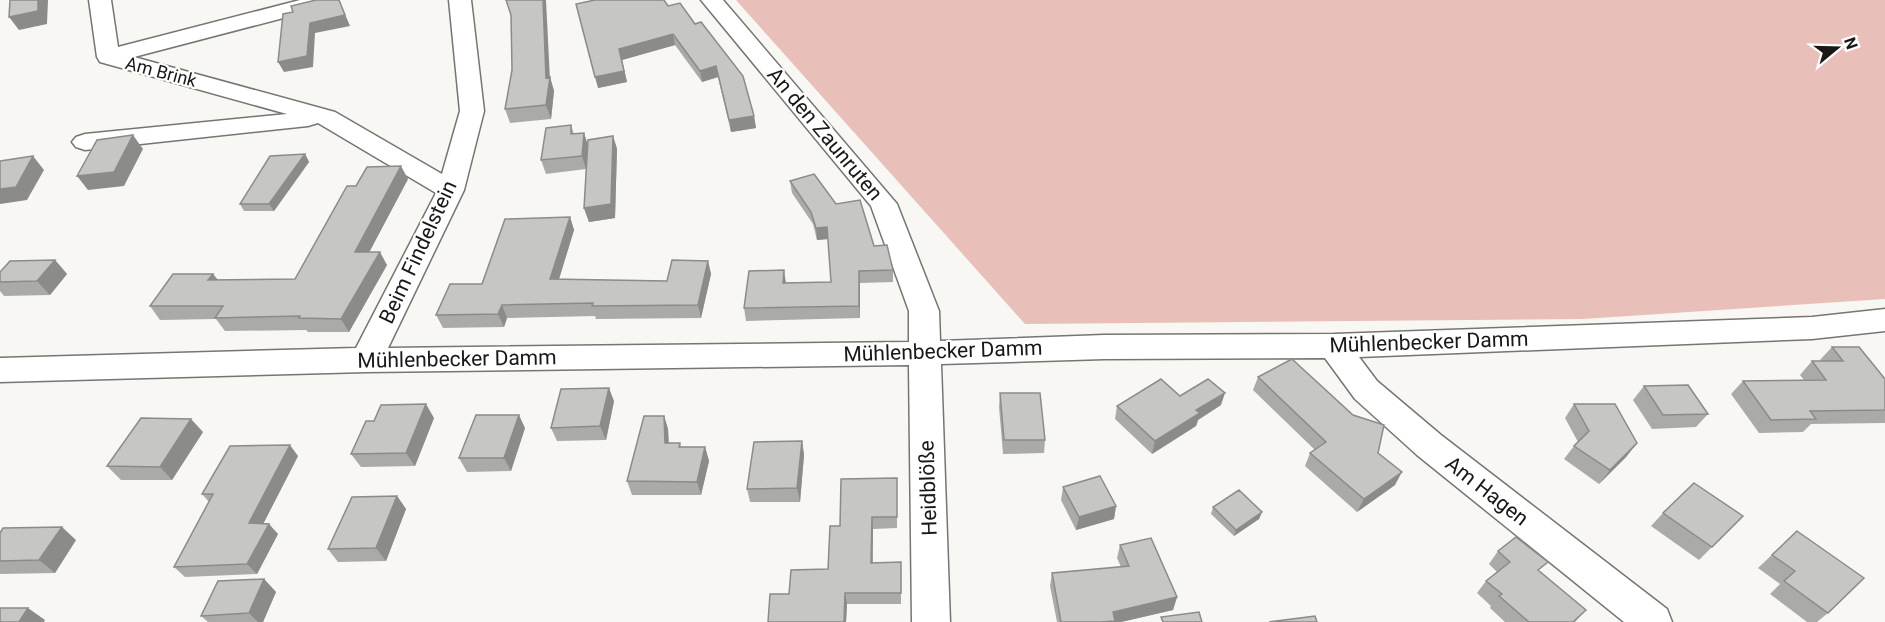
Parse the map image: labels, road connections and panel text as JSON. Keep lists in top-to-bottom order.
{
  "streets": {
    "street": [
      "Am Brink",
      "An den Zaunruten",
      "Beim Findelstein",
      "Mühlenbecker Damm",
      "Heidblöße",
      "Am Hagen"
    ]
  },
  "crossings": [
    ["Am Brink", "Beim Findelstein"],
    ["An den Zaunruten", "Mühlenbecker Damm"],
    ["An den Zaunruten", "Heidblöße"],
    ["Beim Findelstein", "Mühlenbecker Damm"],
    ["Mühlenbecker Damm", "Heidblöße"],
    ["Mühlenbecker Damm", "Am Hagen"]
  ],
  "north": "right"
}
